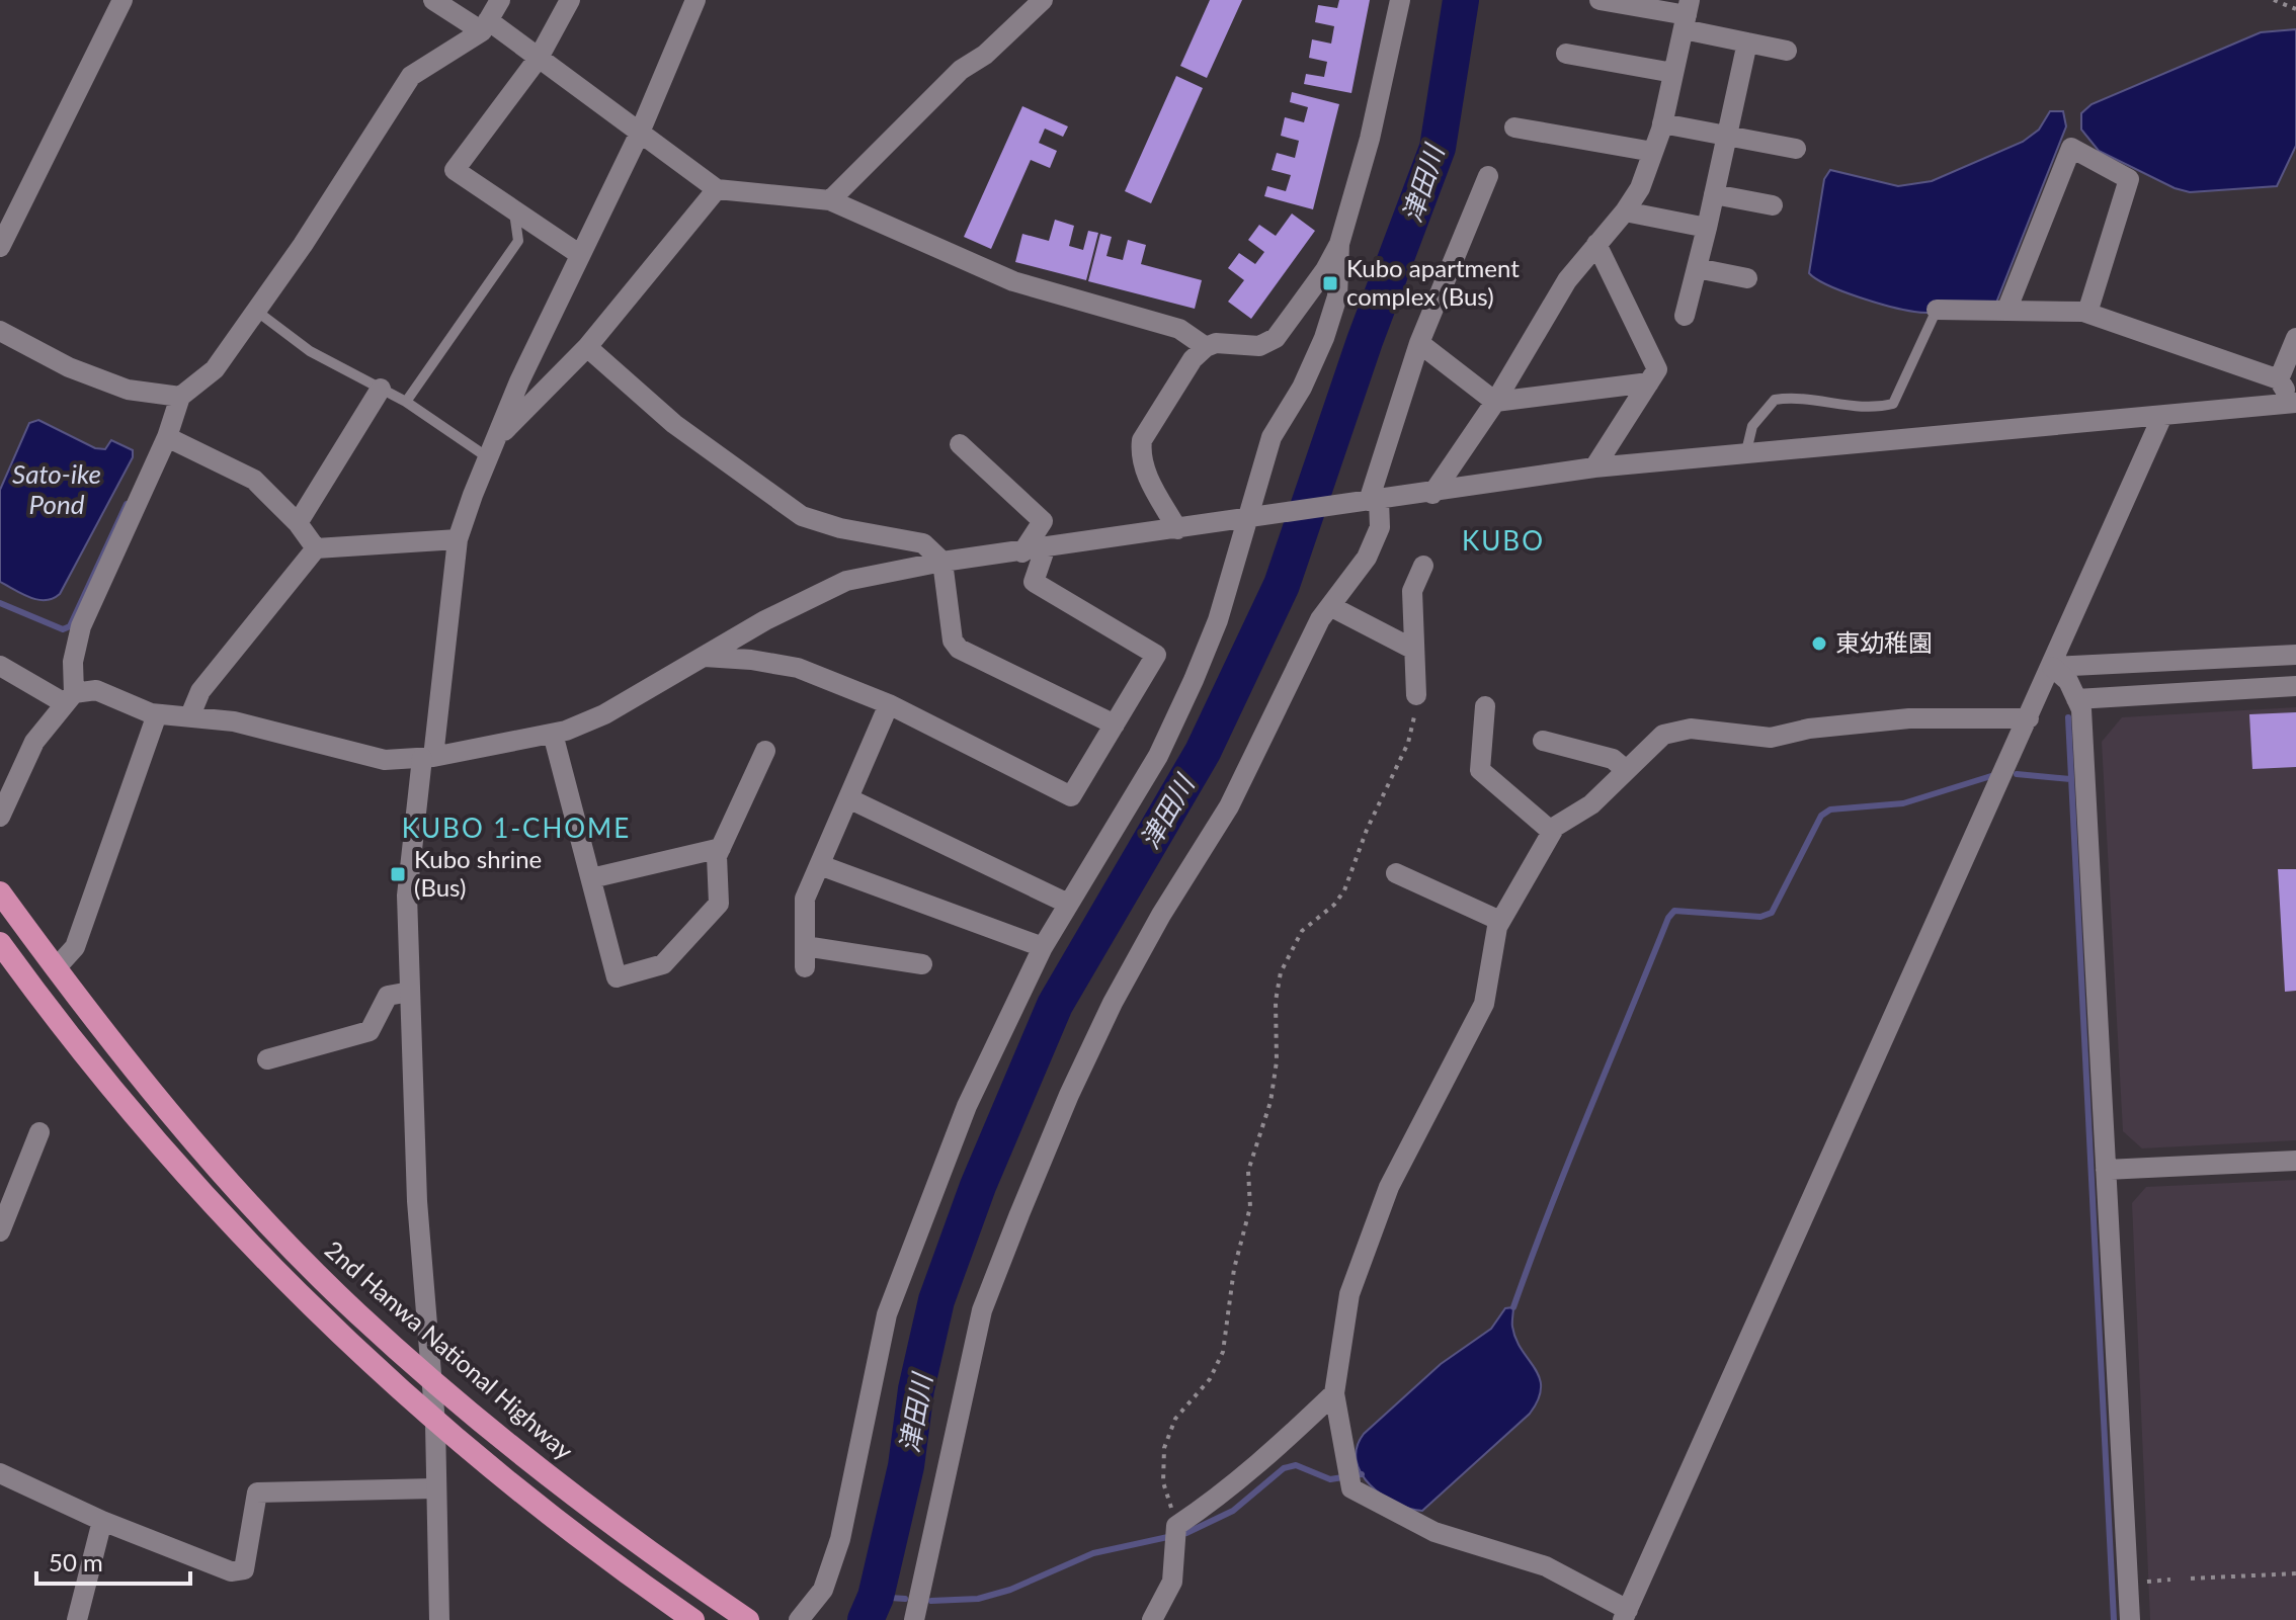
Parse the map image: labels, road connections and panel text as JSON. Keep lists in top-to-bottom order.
{
  "streets": {
    "highway": ["2nd Hanwa National Highway"]
  },
  "districts": ["KUBO", "KUBO 1-CHOME"],
  "water": ["津田川", "Sato-ike Pond"],
  "places": {
    "transit": ["Kubo apartment complex (Bus)", "Kubo shrine (Bus)"],
    "other": ["東幼稚園"]
  },
  "scale_bar": "50 m"
}
